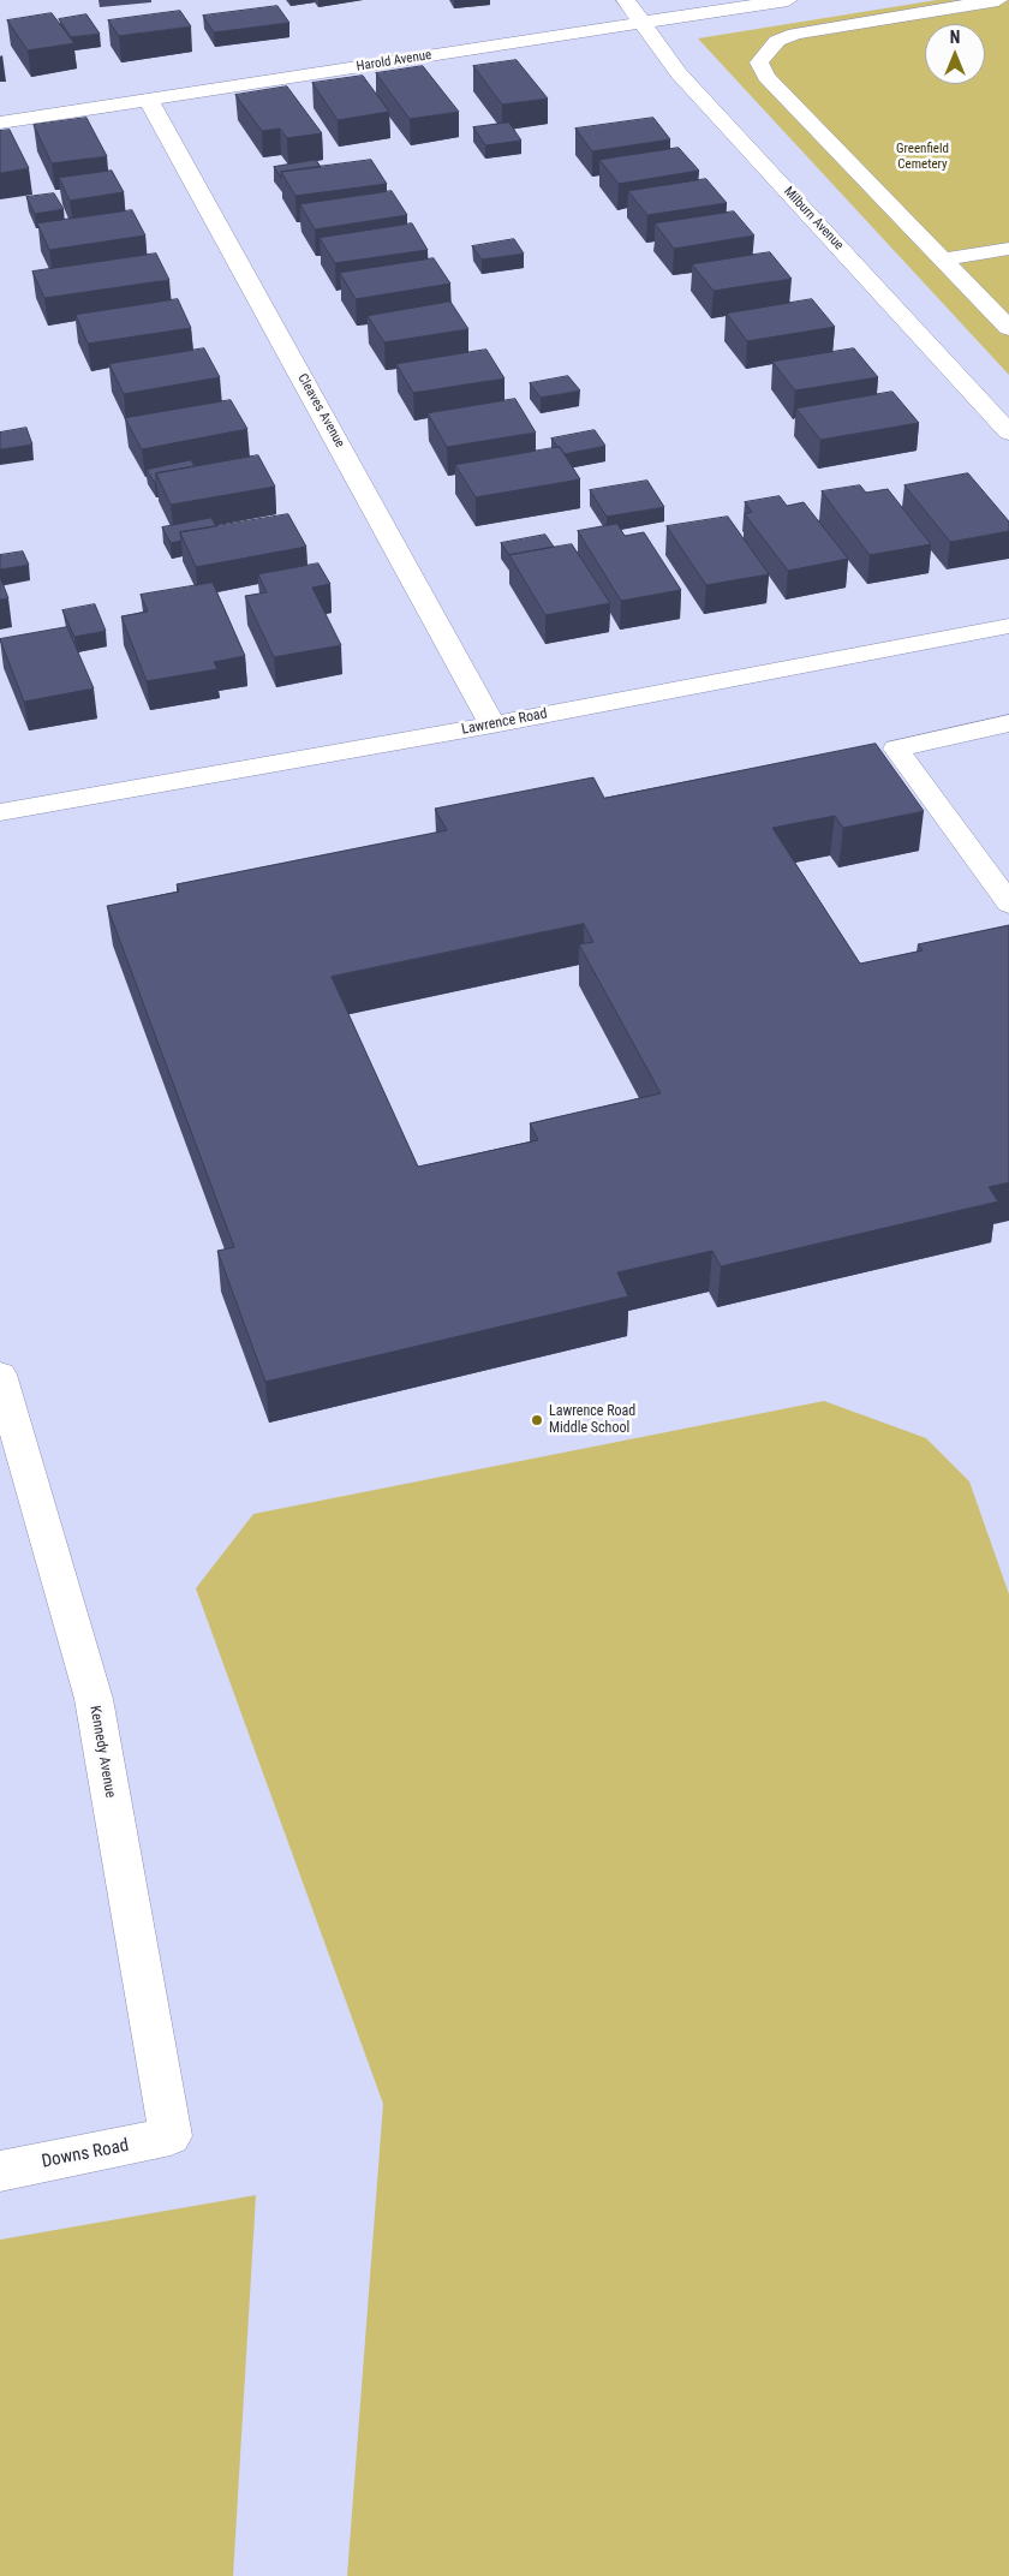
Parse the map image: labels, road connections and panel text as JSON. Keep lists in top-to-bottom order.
{
  "streets": {
    "street": [
      "Harold Avenue",
      "Milburn Avenue",
      "Cleaves Avenue",
      "Lawrence Road",
      "Kennedy Avenue",
      "Downs Road"
    ]
  },
  "crossings": [
    ["Harold Avenue", "Milburn Avenue"],
    ["Harold Avenue", "Cleaves Avenue"],
    ["Cleaves Avenue", "Lawrence Road"],
    ["Kennedy Avenue", "Downs Road"]
  ],
  "parks": ["Greenfield Cemetery"],
  "places": ["Lawrence Road Middle School"],
  "north": "top"
}
